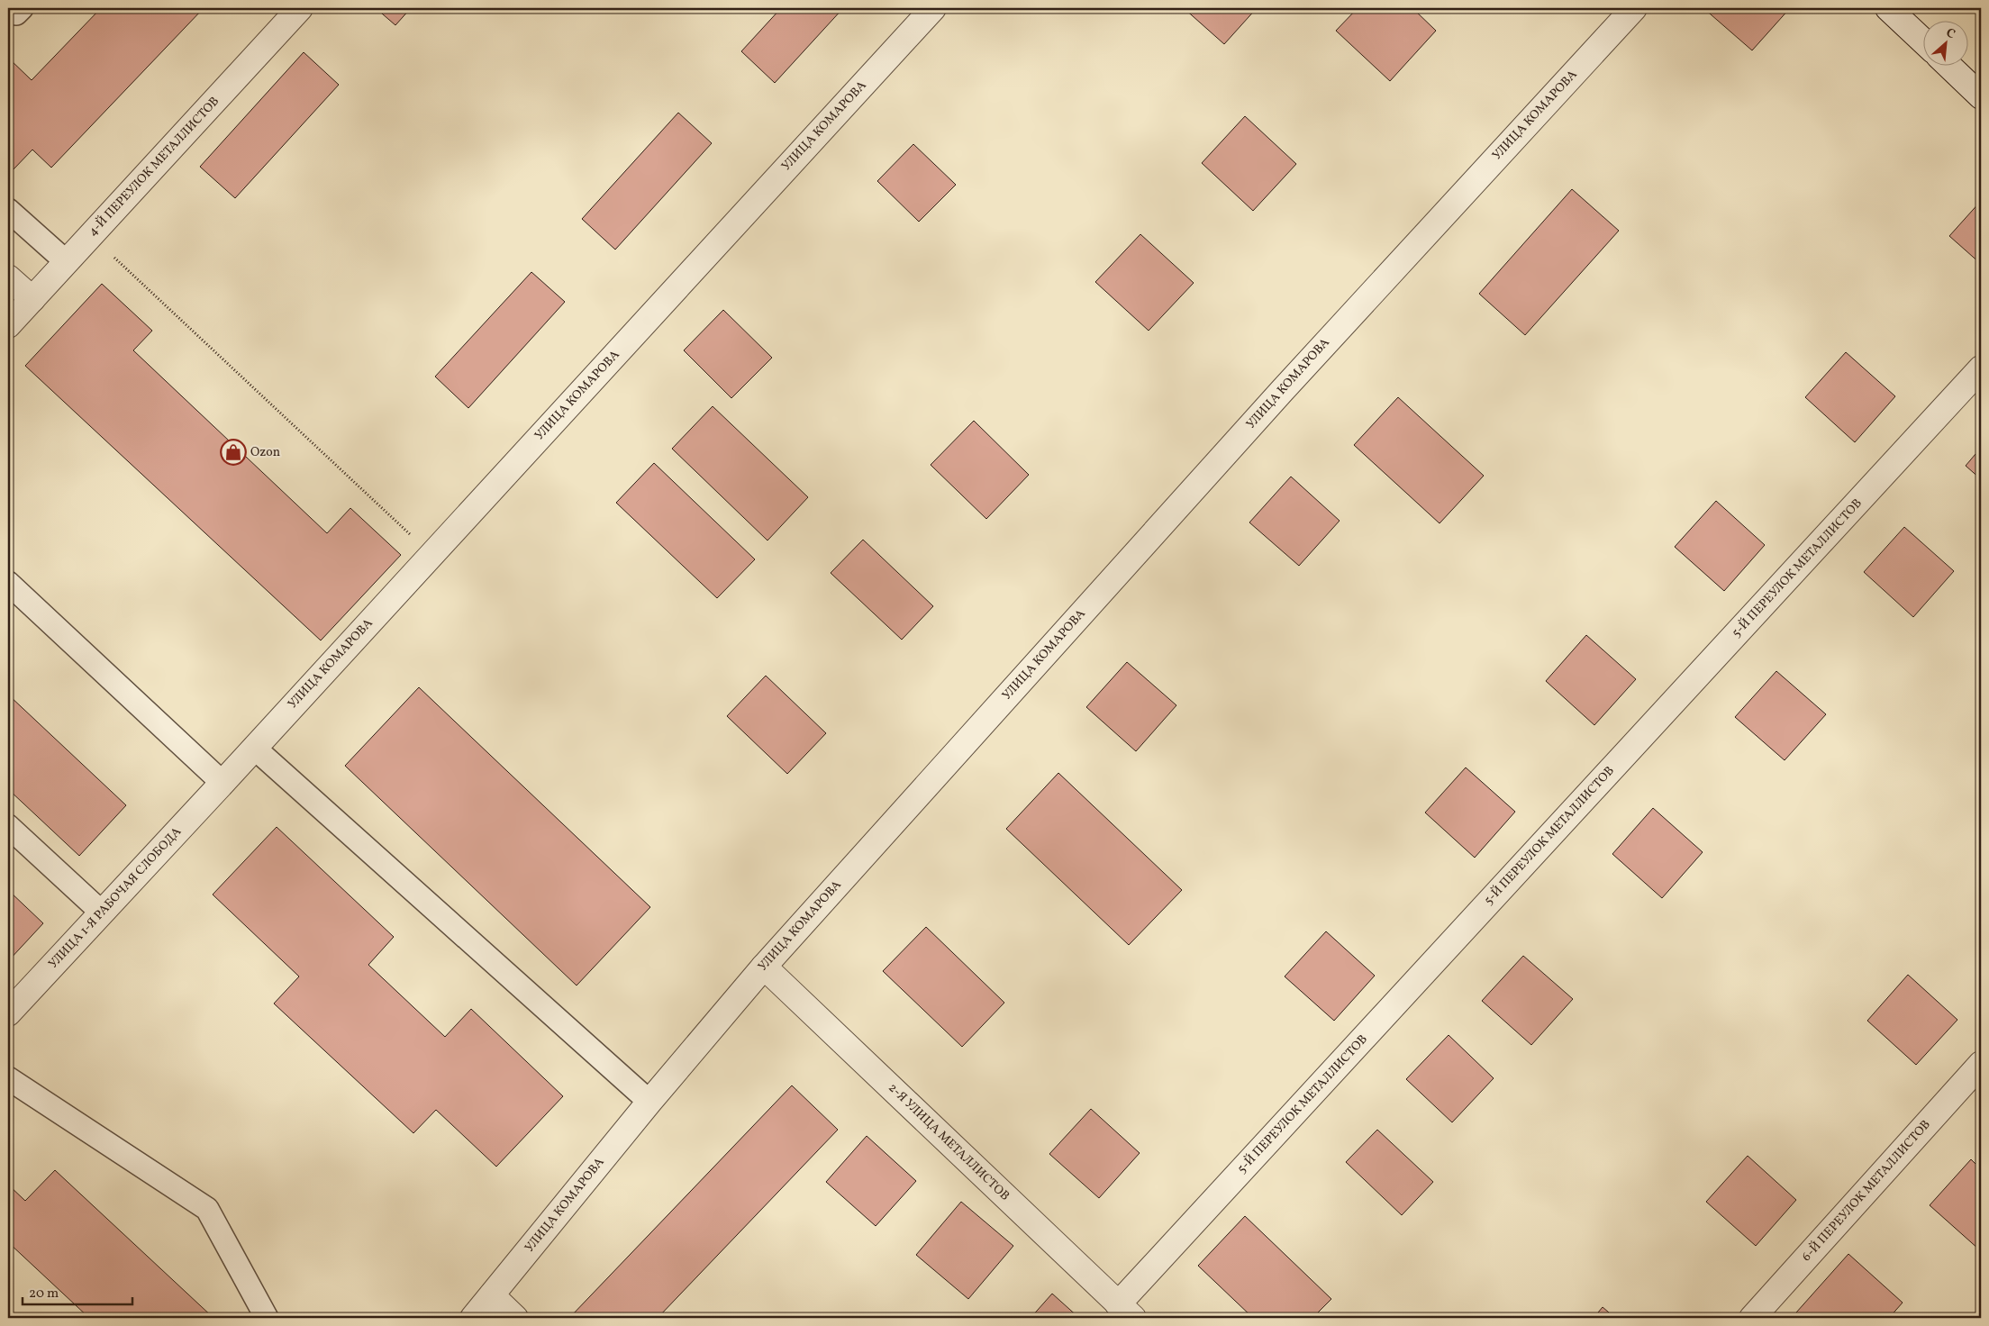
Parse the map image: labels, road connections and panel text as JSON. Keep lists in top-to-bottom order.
{
  "streets": {
    "street": [
      "УЛИЦА КОМАРОВА",
      "4-Й ПЕРЕУЛОК МЕТАЛЛИСТОВ",
      "5-Й ПЕРЕУЛОК МЕТАЛЛИСТОВ",
      "УЛИЦА 1-Я РАБОЧАЯ СЛОБОДА",
      "2-Я УЛИЦА МЕТАЛЛИСТОВ",
      "6-Й ПЕРЕУЛОК МЕТАЛЛИСТОВ"
    ]
  },
  "crossings": [
    ["УЛИЦА КОМАРОВА", "УЛИЦА 1-Я РАБОЧАЯ СЛОБОДА"],
    ["УЛИЦА КОМАРОВА", "2-Я УЛИЦА МЕТАЛЛИСТОВ"],
    ["5-Й ПЕРЕУЛОК МЕТАЛЛИСТОВ", "2-Я УЛИЦА МЕТАЛЛИСТОВ"]
  ],
  "places": {
    "shop": ["Ozon"]
  },
  "scale_bar": "20 m",
  "north": "top right"
}
